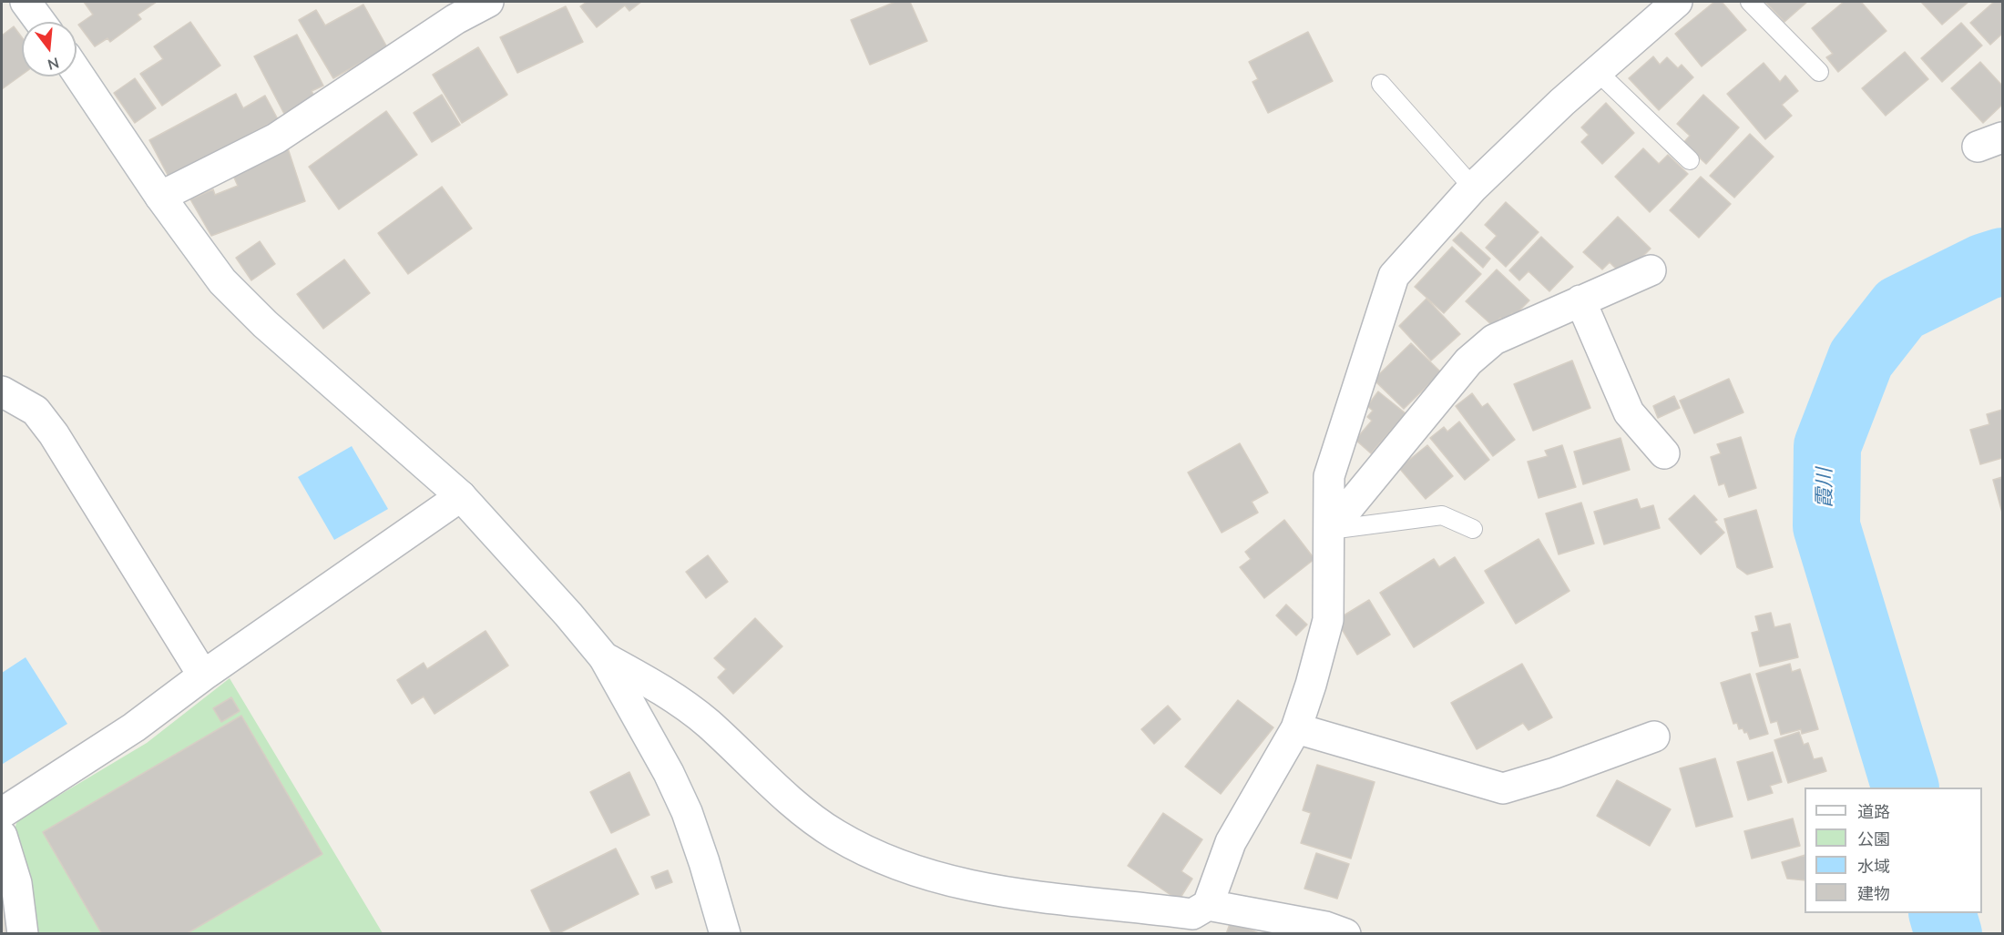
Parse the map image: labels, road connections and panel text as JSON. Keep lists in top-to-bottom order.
{
  "water": ["霞川"],
  "legend": [
    "道路",
    "公園",
    "水域",
    "建物"
  ],
  "north": "bottom"
}
